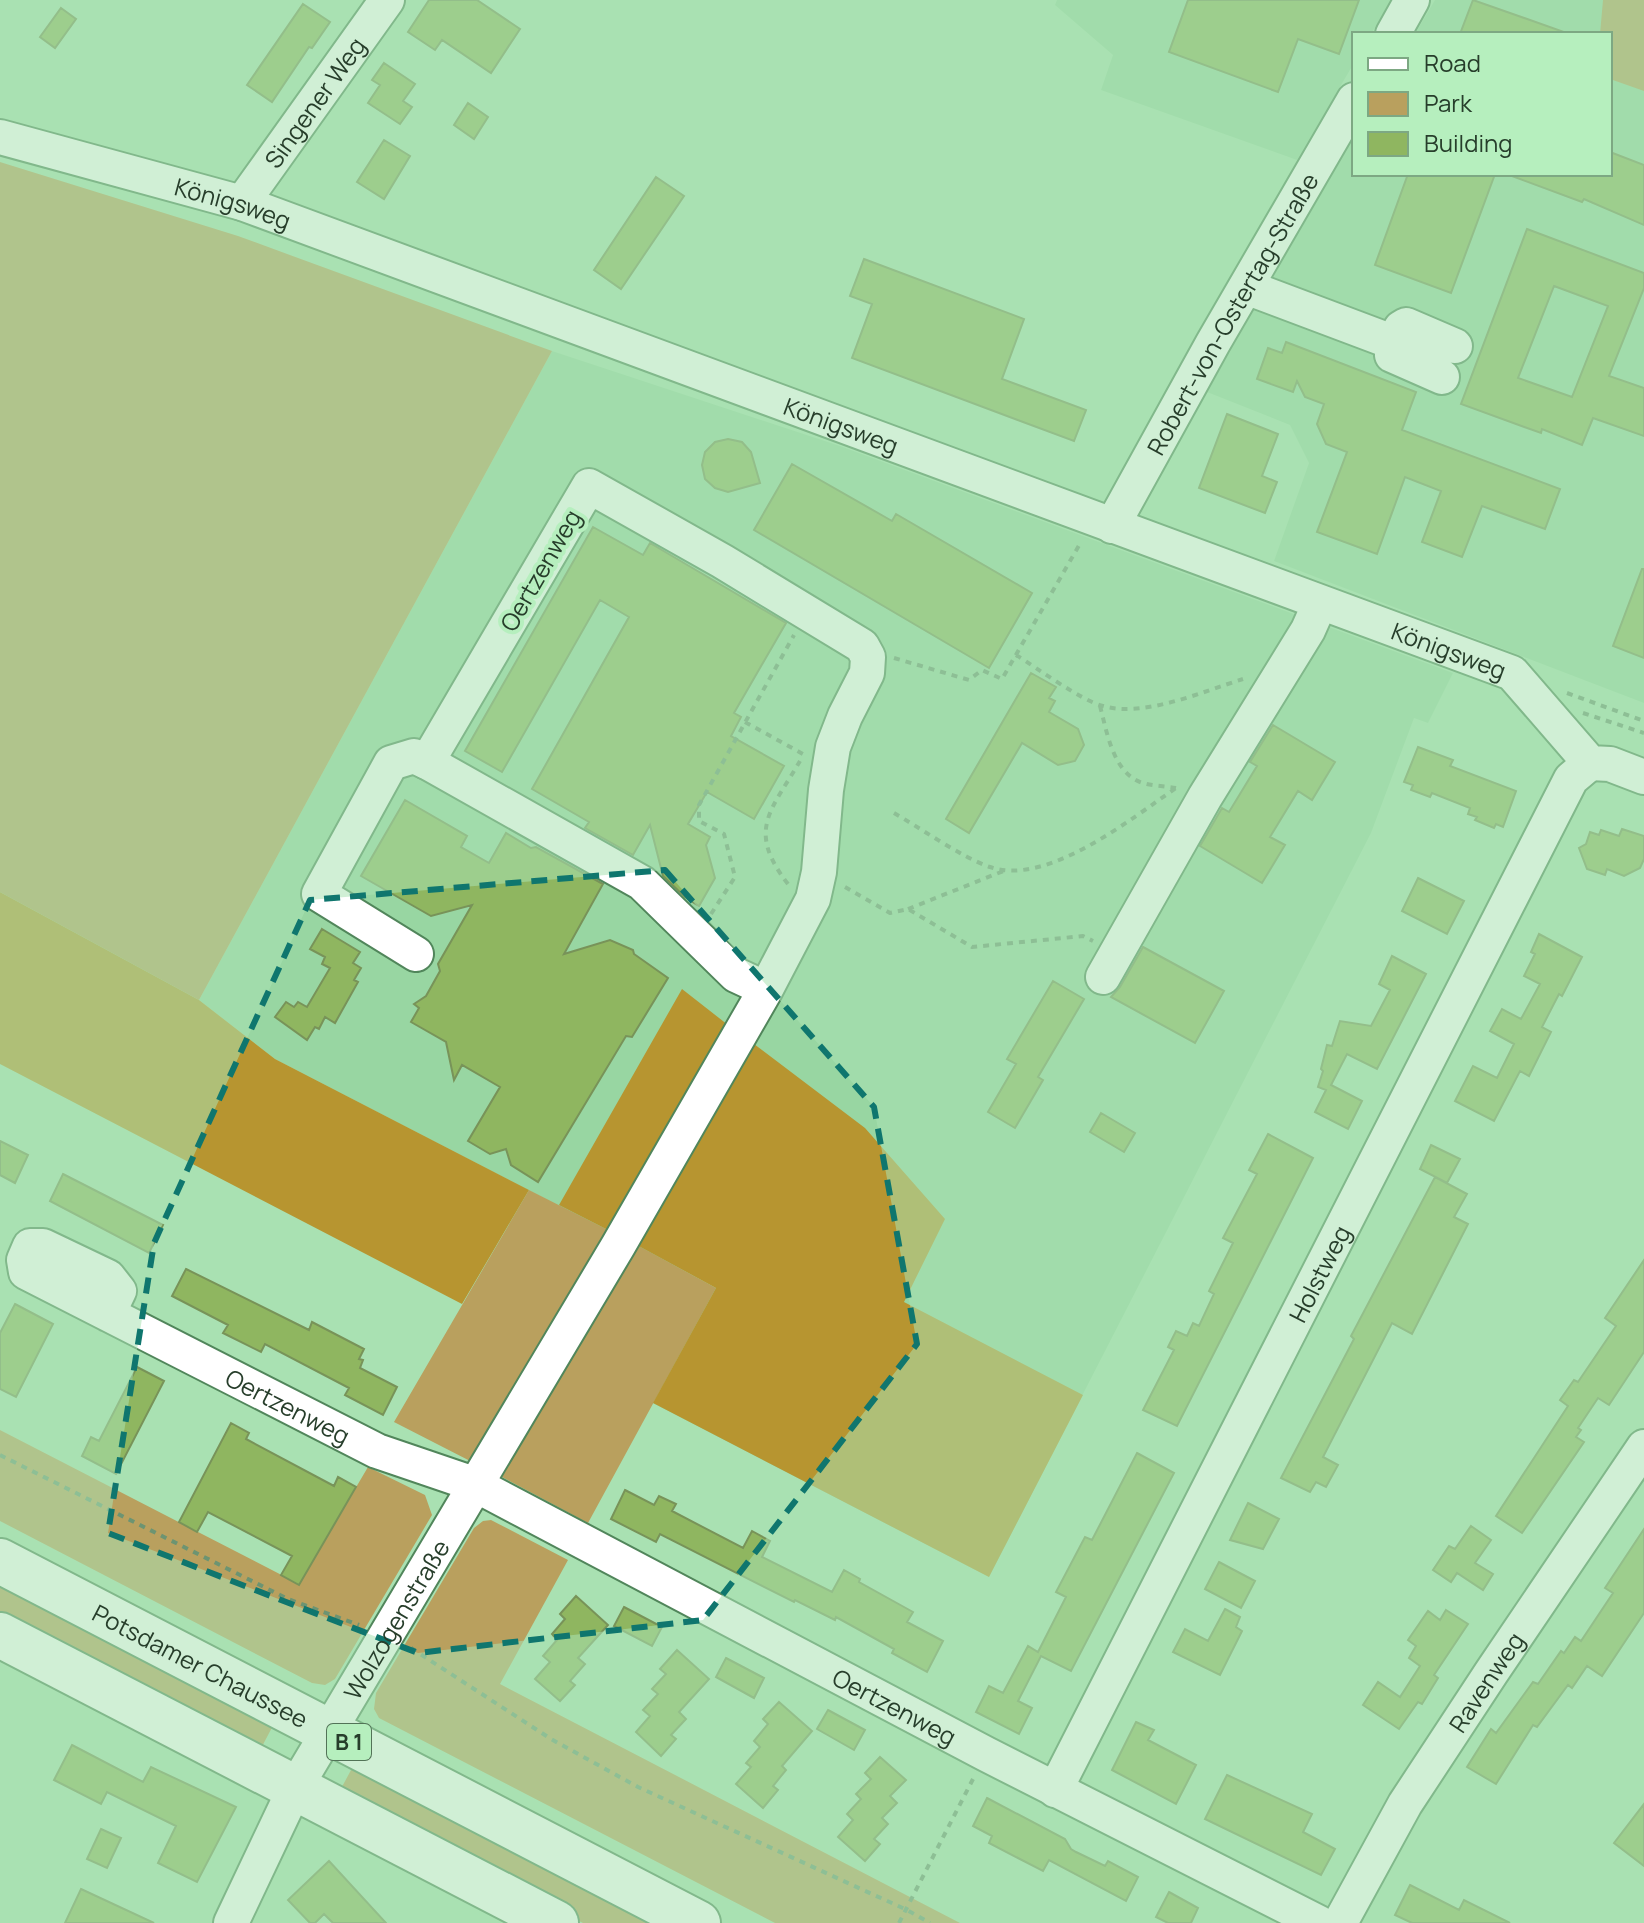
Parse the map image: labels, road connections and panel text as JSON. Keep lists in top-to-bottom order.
{
  "streets": {
    "main road": ["Potsdamer Chaussee", "B 1"],
    "street": [
      "Singener Weg",
      "Königsweg",
      "Robert-von-Ostertag-Straße",
      "Oertzenweg",
      "Holstweg",
      "Wolzogenstraße",
      "Ravenweg"
    ]
  },
  "crossings": [
    ["Singener Weg", "Königsweg"],
    ["Königsweg", "Robert-von-Ostertag-Straße"],
    ["Königsweg", "Holstweg"],
    ["Oertzenweg", "Holstweg"],
    ["Oertzenweg", "Wolzogenstraße"],
    ["Wolzogenstraße", "Potsdamer Chaussee"]
  ],
  "legend": ["Road", "Park", "Building"]
}
